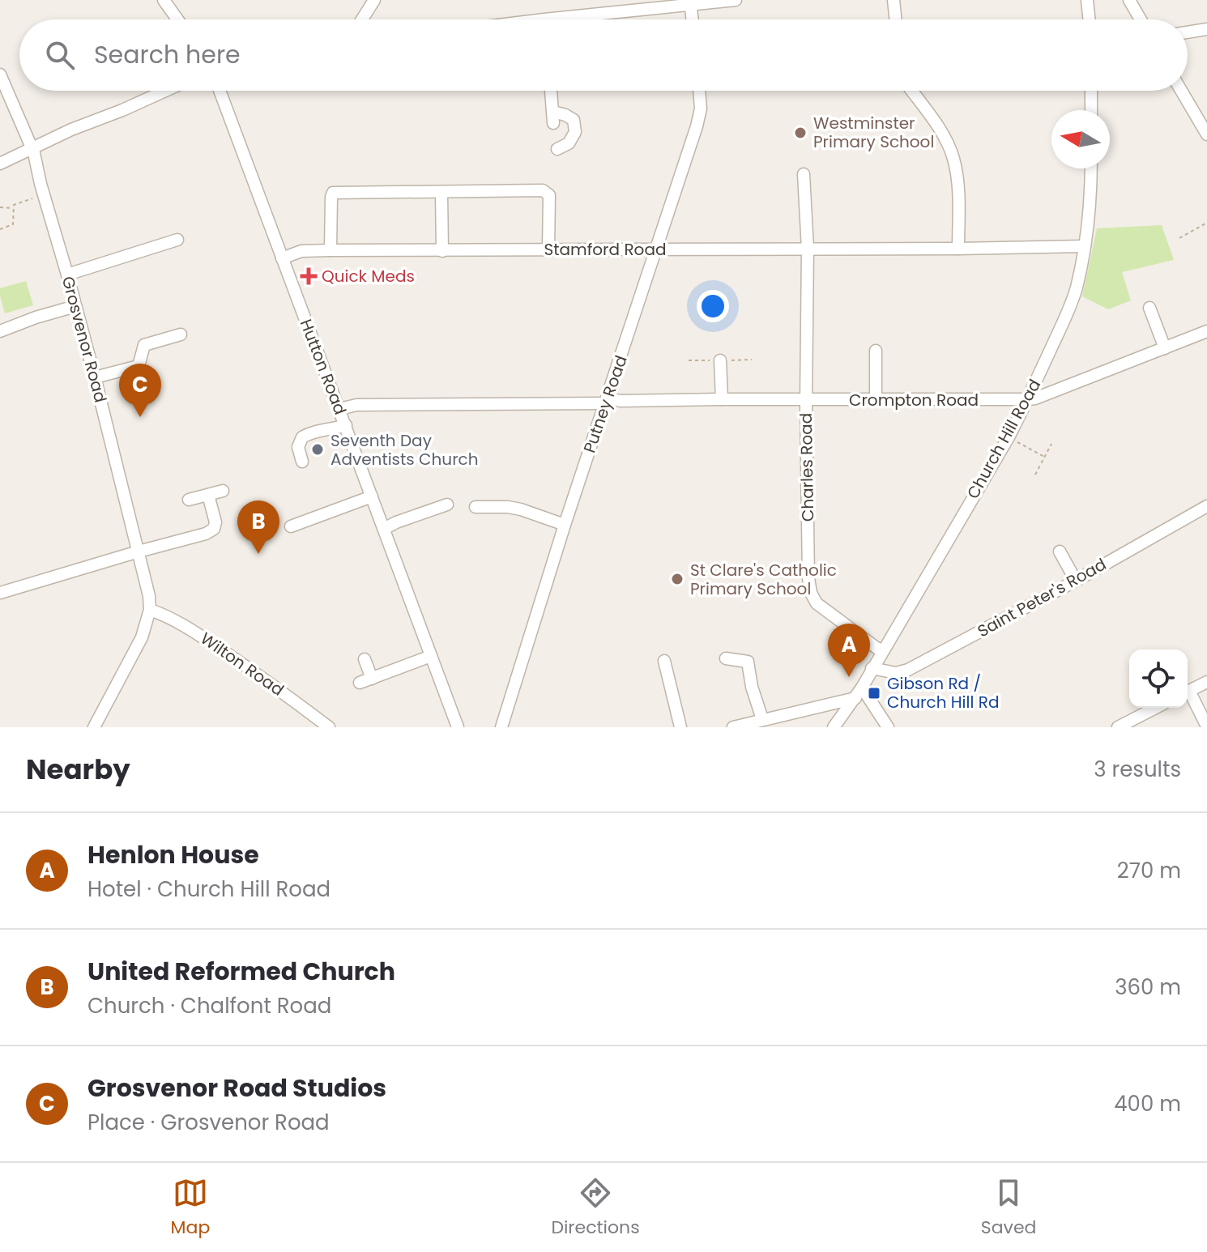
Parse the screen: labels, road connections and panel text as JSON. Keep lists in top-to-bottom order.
{
  "streets": {
    "street": [
      "Stamford Road",
      "Grosvenor Road",
      "Hutton Road",
      "Crompton Road",
      "Putney Road",
      "Church Hill Road",
      "Charles Road",
      "Saint Peter's Road",
      "Wilton Road"
    ]
  },
  "crossings": [
    ["Stamford Road", "Hutton Road"],
    ["Stamford Road", "Putney Road"],
    ["Stamford Road", "Church Hill Road"],
    ["Stamford Road", "Charles Road"],
    ["Grosvenor Road", "Wilton Road"],
    ["Hutton Road", "Crompton Road"],
    ["Crompton Road", "Putney Road"],
    ["Crompton Road", "Church Hill Road"],
    ["Crompton Road", "Charles Road"],
    ["Church Hill Road", "Charles Road"],
    ["Church Hill Road", "Saint Peter's Road"]
  ],
  "places": {
    "other": ["Westminster Primary School", "Seventh Day Adventists Church", "St Clare's Catholic Primary School"],
    "health": ["Quick Meds"],
    "transit": ["Gibson Rd / Church Hill Rd"]
  },
  "north": "left",
  "page": {
    "search": "Search here",
    "pins": ["C", "B", "A"],
    "heading": ["Nearby", "3 results"],
    "list": [
      {
        "mark": "A",
        "name": "Henlon House",
        "note": "Hotel · Church Hill Road",
        "value": "270 m"
      },
      {
        "mark": "B",
        "name": "United Reformed Church",
        "note": "Church · Chalfont Road",
        "value": "360 m"
      },
      {
        "mark": "C",
        "name": "Grosvenor Road Studios",
        "note": "Place · Grosvenor Road",
        "value": "400 m"
      }
    ],
    "nav": ["Map", "Directions", "Saved"]
  }
}
